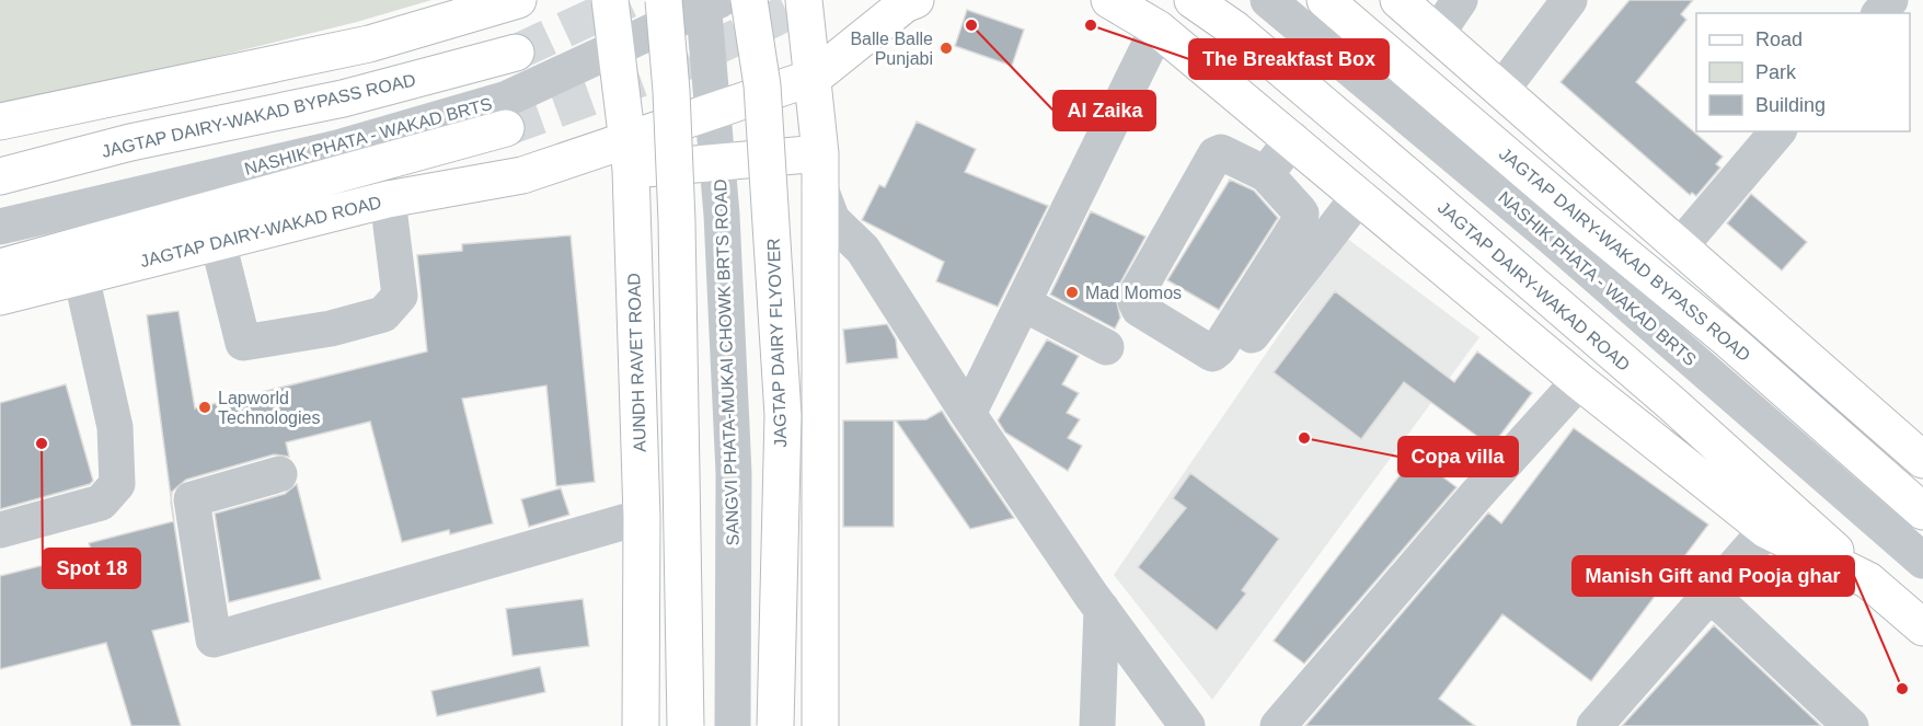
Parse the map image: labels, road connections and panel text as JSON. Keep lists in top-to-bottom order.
{
  "streets": {
    "main road": [
      "JAGTAP DAIRY-WAKAD BYPASS ROAD",
      "JAGTAP DAIRY-WAKAD ROAD",
      "JAGTAP DAIRY FLYOVER",
      "AUNDH RAVET ROAD"
    ],
    "street": ["NASHIK PHATA - WAKAD BRTS", "SANGVI PHATA-MUKAI CHOWK BRTS ROAD"]
  },
  "crossings": [
    ["NASHIK PHATA - WAKAD BRTS", "AUNDH RAVET ROAD"],
    ["NASHIK PHATA - WAKAD BRTS", "SANGVI PHATA-MUKAI CHOWK BRTS ROAD"],
    ["JAGTAP DAIRY-WAKAD ROAD", "AUNDH RAVET ROAD"]
  ],
  "places": [
    "Al Zaika",
    "The Breakfast Box",
    "Balle Balle Punjabi",
    "Mad Momos",
    "Lapworld Technologies",
    "Copa villa",
    "Spot 18",
    "Manish Gift and Pooja ghar"
  ],
  "legend": ["Road", "Park", "Building"]
}
